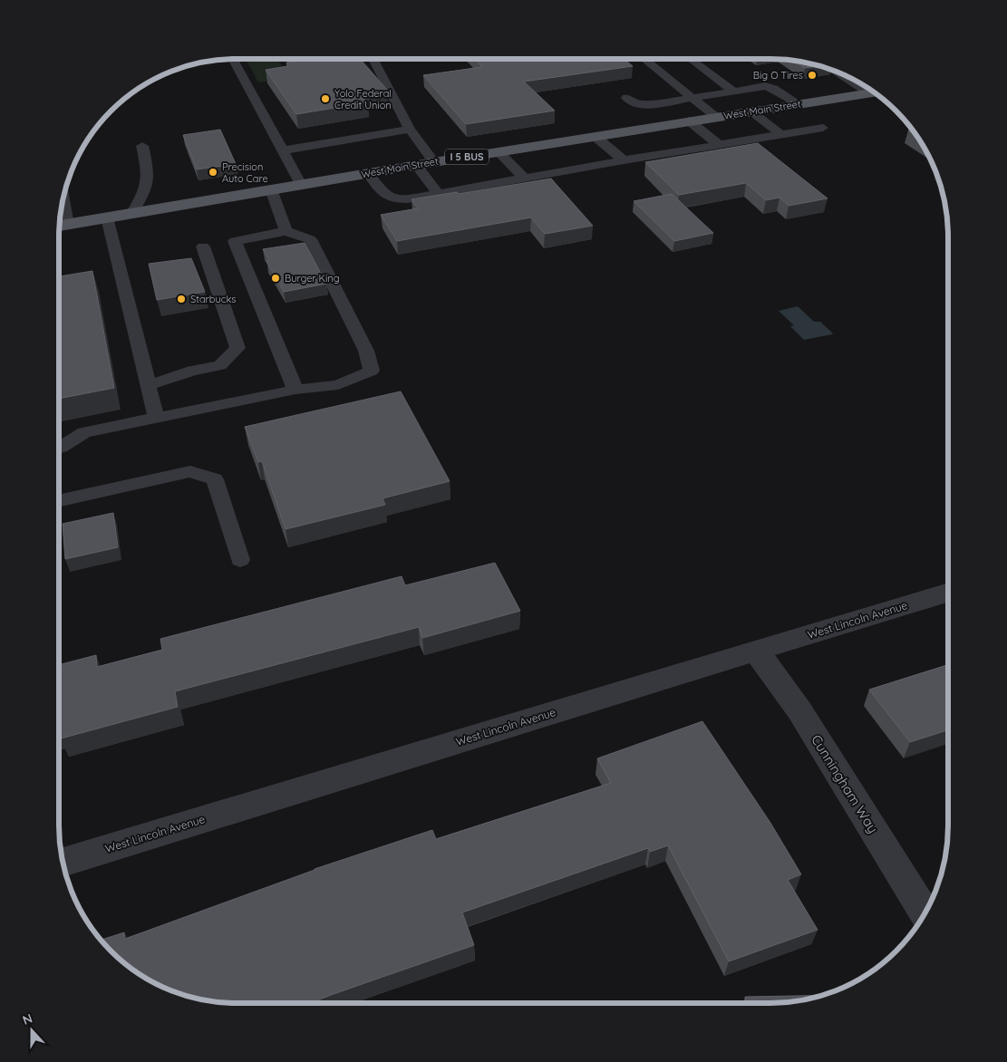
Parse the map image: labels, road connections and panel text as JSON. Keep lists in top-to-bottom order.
{
  "streets": {
    "main road": ["West Main Street", "I 5 BUS"],
    "street": ["West Lincoln Avenue", "Cunningham Way"]
  },
  "crossings": [
    ["West Lincoln Avenue", "Cunningham Way"]
  ],
  "places": [
    "Big O Tires",
    "Yolo Federal Credit Union",
    "Precision Auto Care",
    "Burger King",
    "Starbucks"
  ],
  "north": "top"
}
